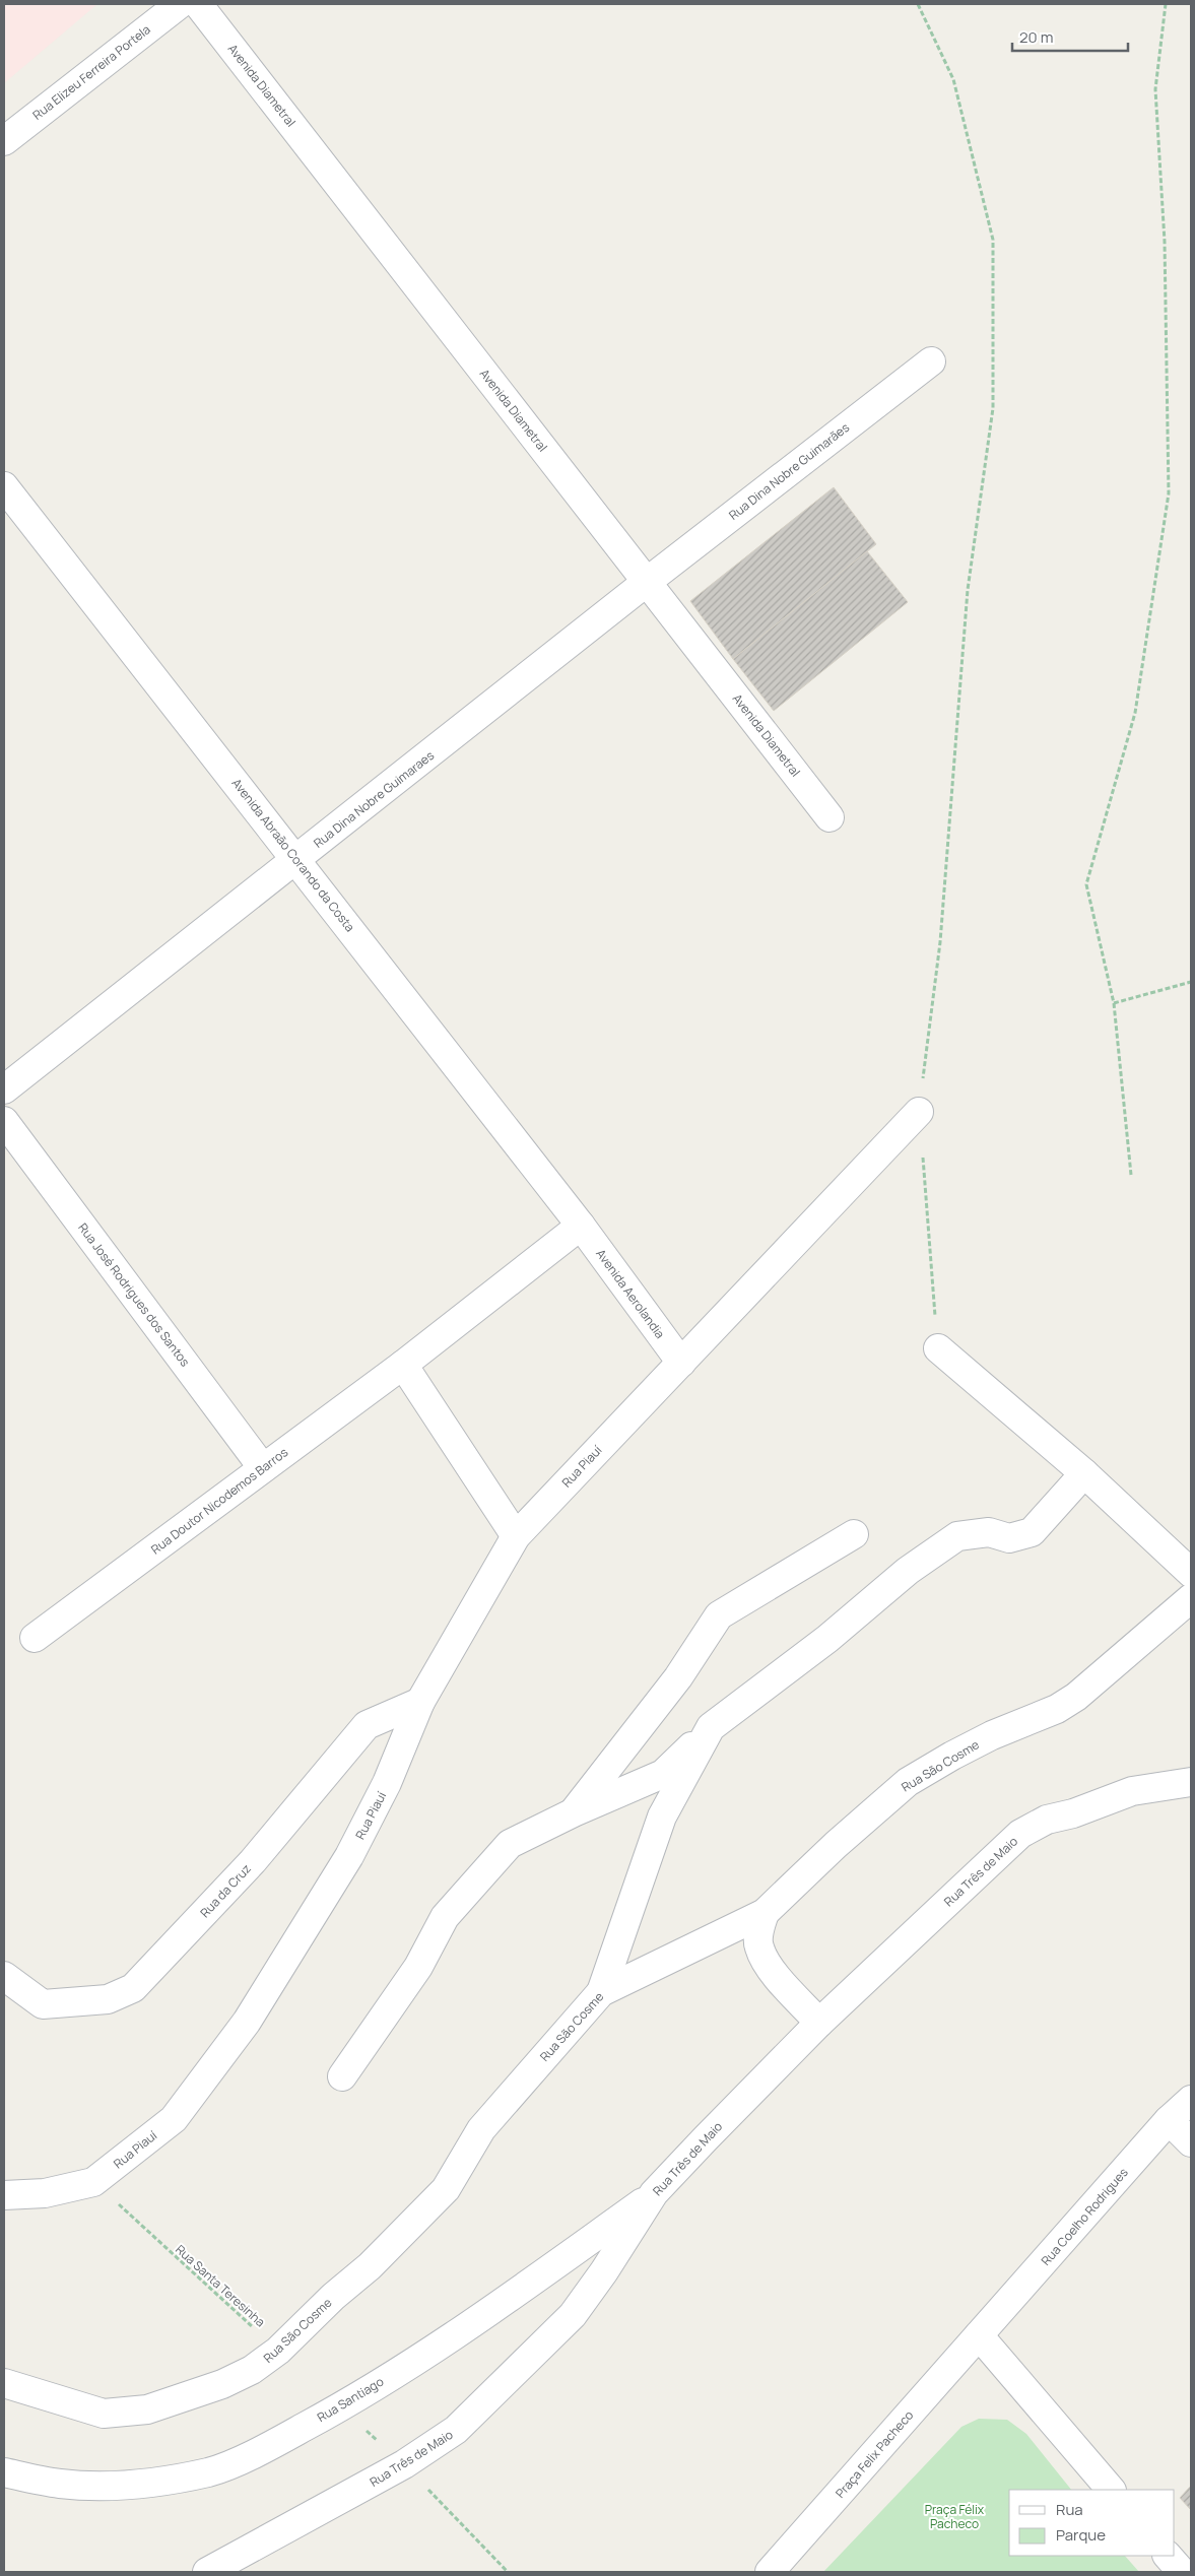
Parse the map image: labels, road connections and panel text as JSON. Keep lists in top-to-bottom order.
{
  "streets": {
    "street": [
      "Rua Elizeu Ferreira Portela",
      "Avenida Diametral",
      "Rua Dina Nobre Guimarães",
      "Rua Dina Nobre Guimaraes",
      "Avenida Abraão Corando da Costa",
      "Avenida Aerolandia",
      "Rua José Rodrigues dos Santos",
      "Rua Piauí",
      "Rua Doutor Nicodemos Barros",
      "Rua São Cosme",
      "Rua Três de Maio",
      "Rua da Cruz",
      "Rua Coelho Rodrigues",
      "Rua Santiago",
      "Praça Felix Pacheco"
    ],
    "path": ["Rua Santa Teresinha"]
  },
  "crossings": [
    ["Avenida Diametral", "Rua Dina Nobre Guimarães"],
    ["Avenida Diametral", "Rua Dina Nobre Guimaraes"],
    ["Rua Dina Nobre Guimarães", "Rua Dina Nobre Guimaraes"],
    ["Rua Dina Nobre Guimaraes", "Avenida Abraão Corando da Costa"],
    ["Avenida Abraão Corando da Costa", "Avenida Aerolandia"],
    ["Avenida Abraão Corando da Costa", "Rua Doutor Nicodemos Barros"],
    ["Avenida Aerolandia", "Rua Piauí"],
    ["Avenida Aerolandia", "Rua Doutor Nicodemos Barros"],
    ["Rua José Rodrigues dos Santos", "Rua Doutor Nicodemos Barros"],
    ["Rua Piauí", "Rua da Cruz"],
    ["Rua Piauí", "Rua Santa Teresinha"],
    ["Rua São Cosme", "Rua Santa Teresinha"],
    ["Rua Três de Maio", "Rua Santiago"],
    ["Rua Coelho Rodrigues", "Praça Felix Pacheco"]
  ],
  "parks": ["Praça Félix Pacheco"],
  "legend": ["Rua", "Parque"],
  "scale_bar": "20 m"
}
